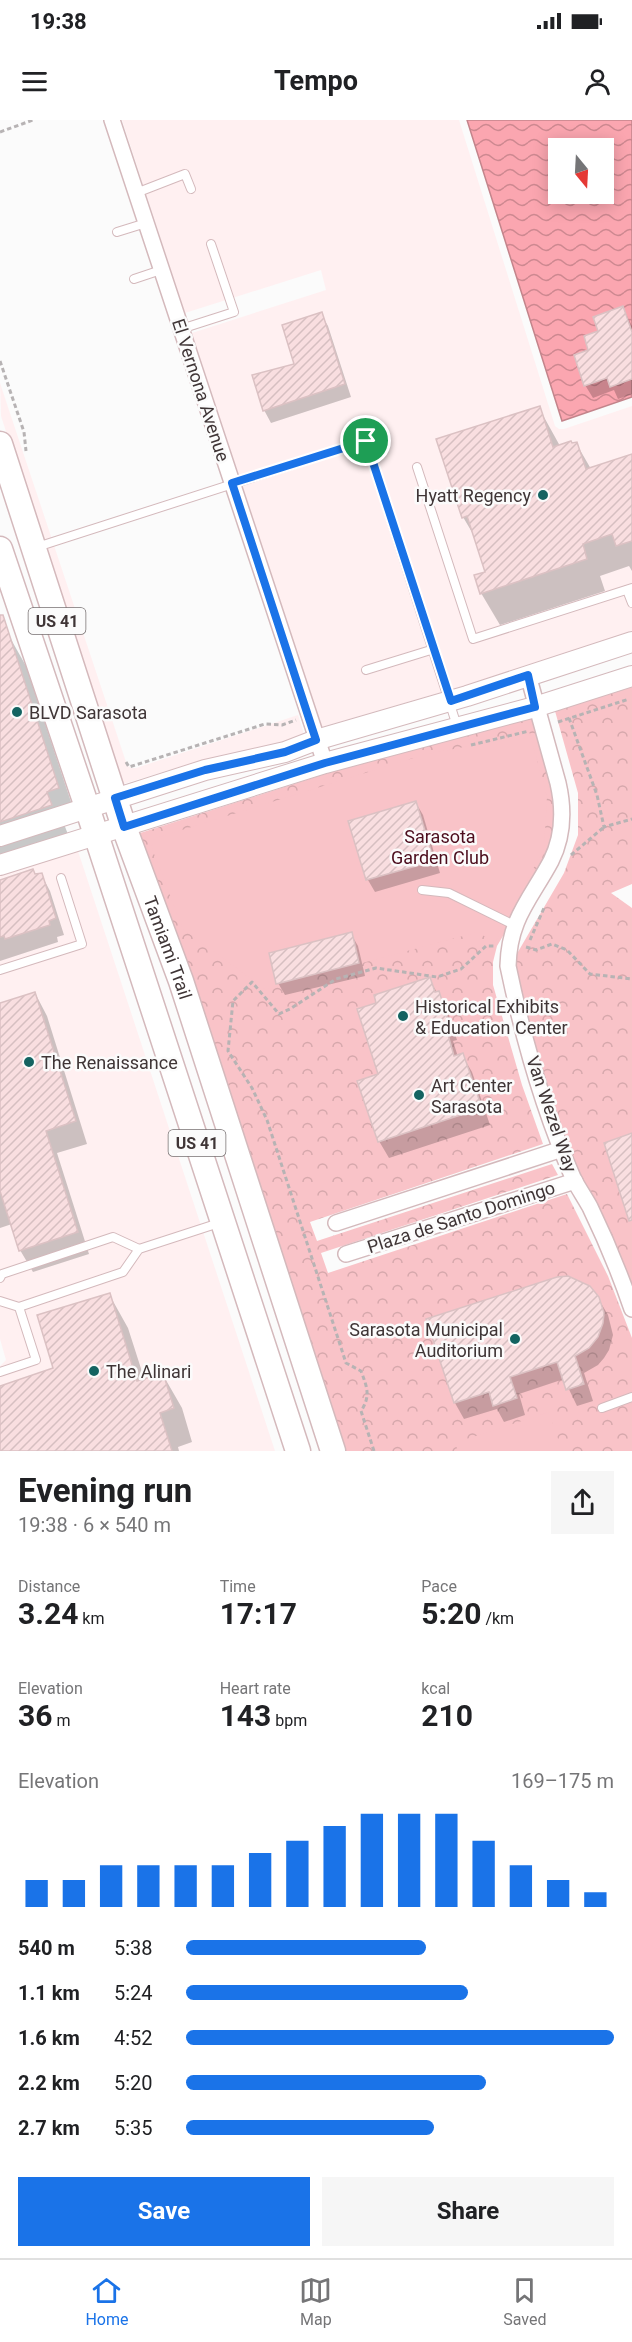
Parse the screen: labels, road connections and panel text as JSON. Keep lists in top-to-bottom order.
{
  "streets": {
    "main road": ["US 41", "Tamiami Trail"],
    "street": ["El Vernona Avenue", "Van Wezel Way", "Plaza de Santo Domingo"]
  },
  "crossings": [
    ["Van Wezel Way", "Plaza de Santo Domingo"]
  ],
  "parks": ["Sarasota Garden Club"],
  "places": [
    "Hyatt Regency",
    "BLVD Sarasota",
    "Historical Exhibits & Education Center",
    "The Renaissance",
    "Art Center Sarasota",
    "Sarasota Municipal Auditorium",
    "The Alinari"
  ],
  "north": "bottom",
  "page": {
    "status": "19:38",
    "header": "Tempo",
    "heading": ["Evening run", "19:38 · 6 × 540 m"],
    "stats": [
      ["Distance", "3.24 km"],
      ["Time", "17:17"],
      ["Pace", "5:20 /km"],
      ["Elevation", "36 m"],
      ["Heart rate", "143 bpm"],
      ["kcal", "210"]
    ],
    "chart": ["Elevation", "169–175 m"],
    "list": [
      {
        "name": "540 m",
        "note": "5:38"
      },
      {
        "name": "1.1 km",
        "note": "5:24"
      },
      {
        "name": "1.6 km",
        "note": "4:52"
      },
      {
        "name": "2.2 km",
        "note": "5:20"
      },
      {
        "name": "2.7 km",
        "note": "5:35"
      }
    ],
    "buttons": ["Save", "Share"],
    "tabs": ["Home", "Map", "Saved"]
  }
}
